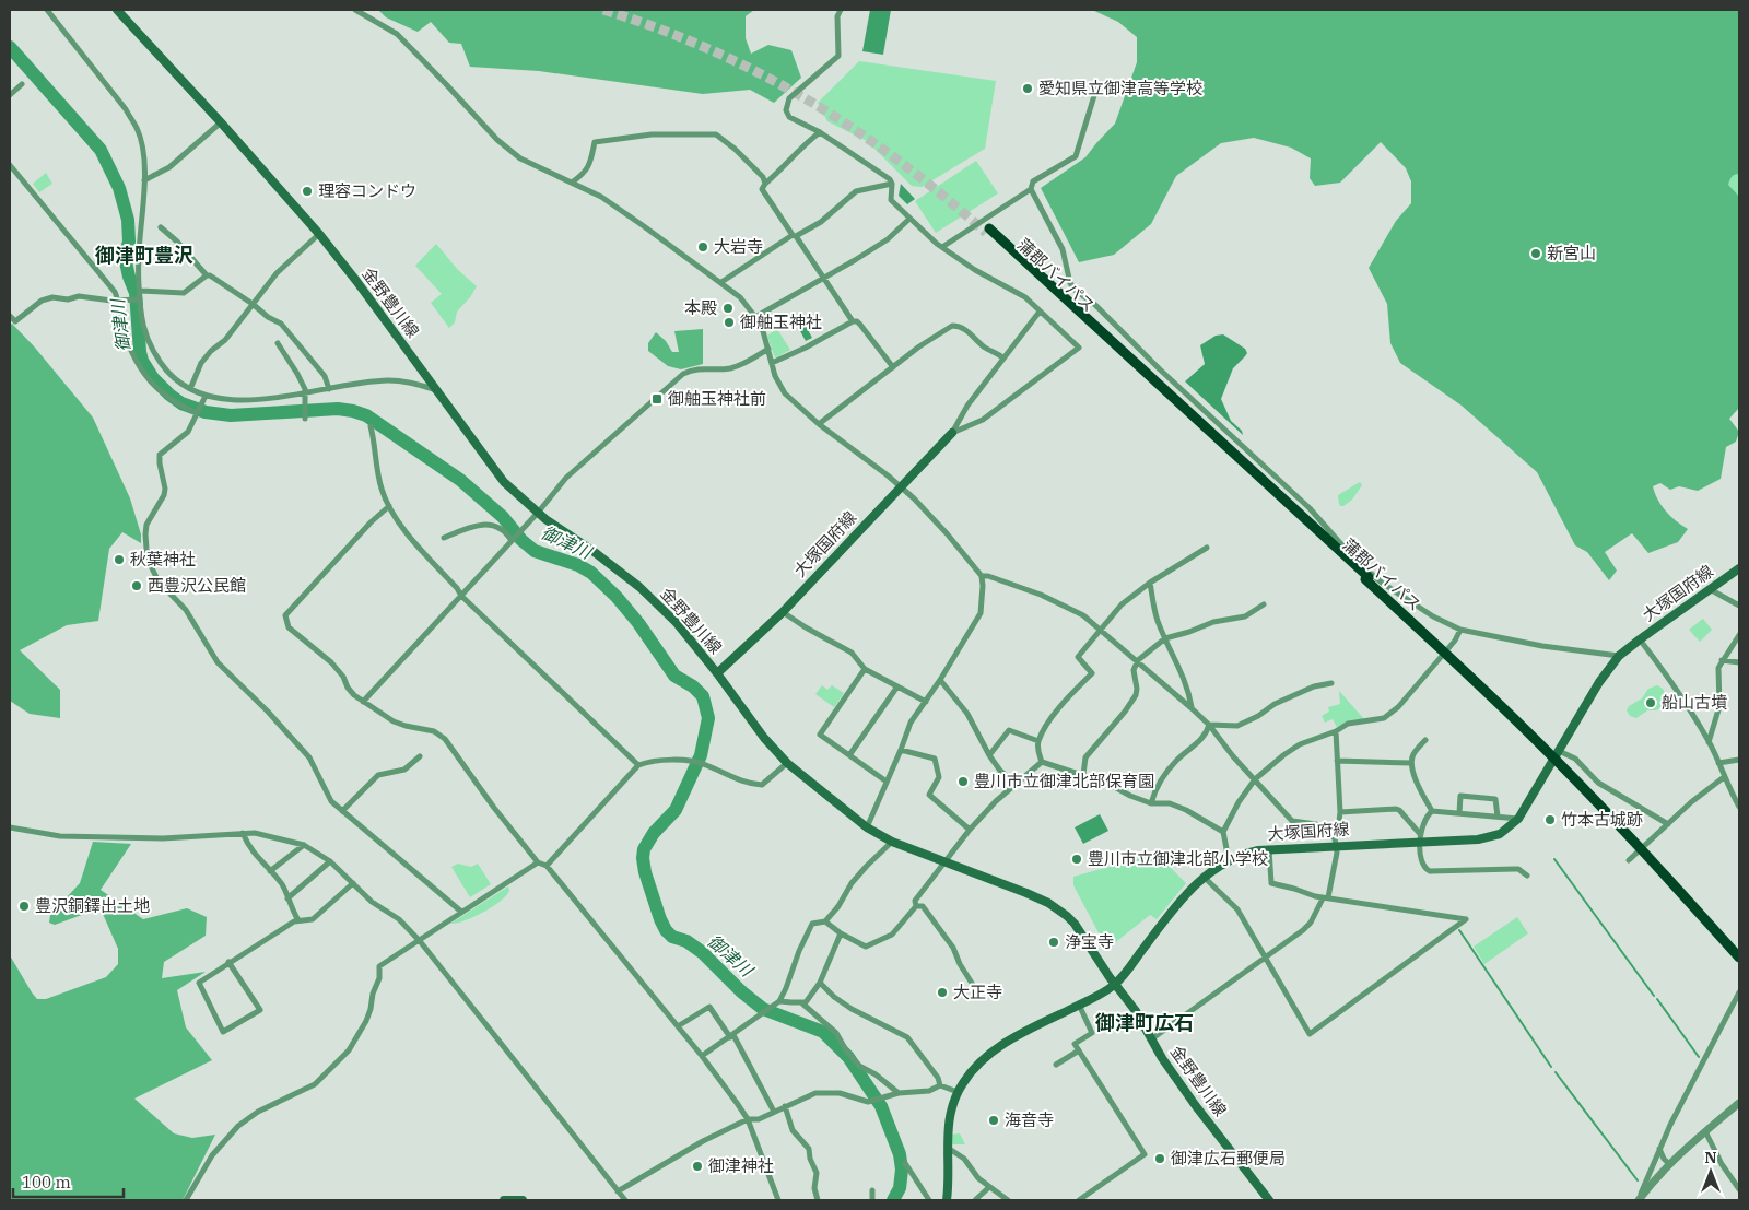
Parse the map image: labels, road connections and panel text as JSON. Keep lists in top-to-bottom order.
{
  "streets": {
    "highway": ["蒲郡バイパス"],
    "main road": ["金野豊川線", "大塚国府線"]
  },
  "crossings": [
    ["金野豊川線", "大塚国府線"]
  ],
  "districts": ["御津町豊沢", "御津町広石"],
  "water": ["御津川"],
  "places": {
    "other": [
      "愛知県立御津高等学校",
      "理容コンドウ",
      "大岩寺",
      "新宮山",
      "本殿",
      "御舳玉神社",
      "秋葉神社",
      "西豊沢公民館",
      "船山古墳",
      "豊川市立御津北部保育園",
      "竹本古城跡",
      "豊川市立御津北部小学校",
      "豊沢銅鐸出土地",
      "浄宝寺",
      "大正寺",
      "海音寺",
      "御津広石郵便局",
      "御津神社"
    ],
    "transit": ["御舳玉神社前"]
  },
  "scale_bar": "100 m",
  "north": "top"
}
